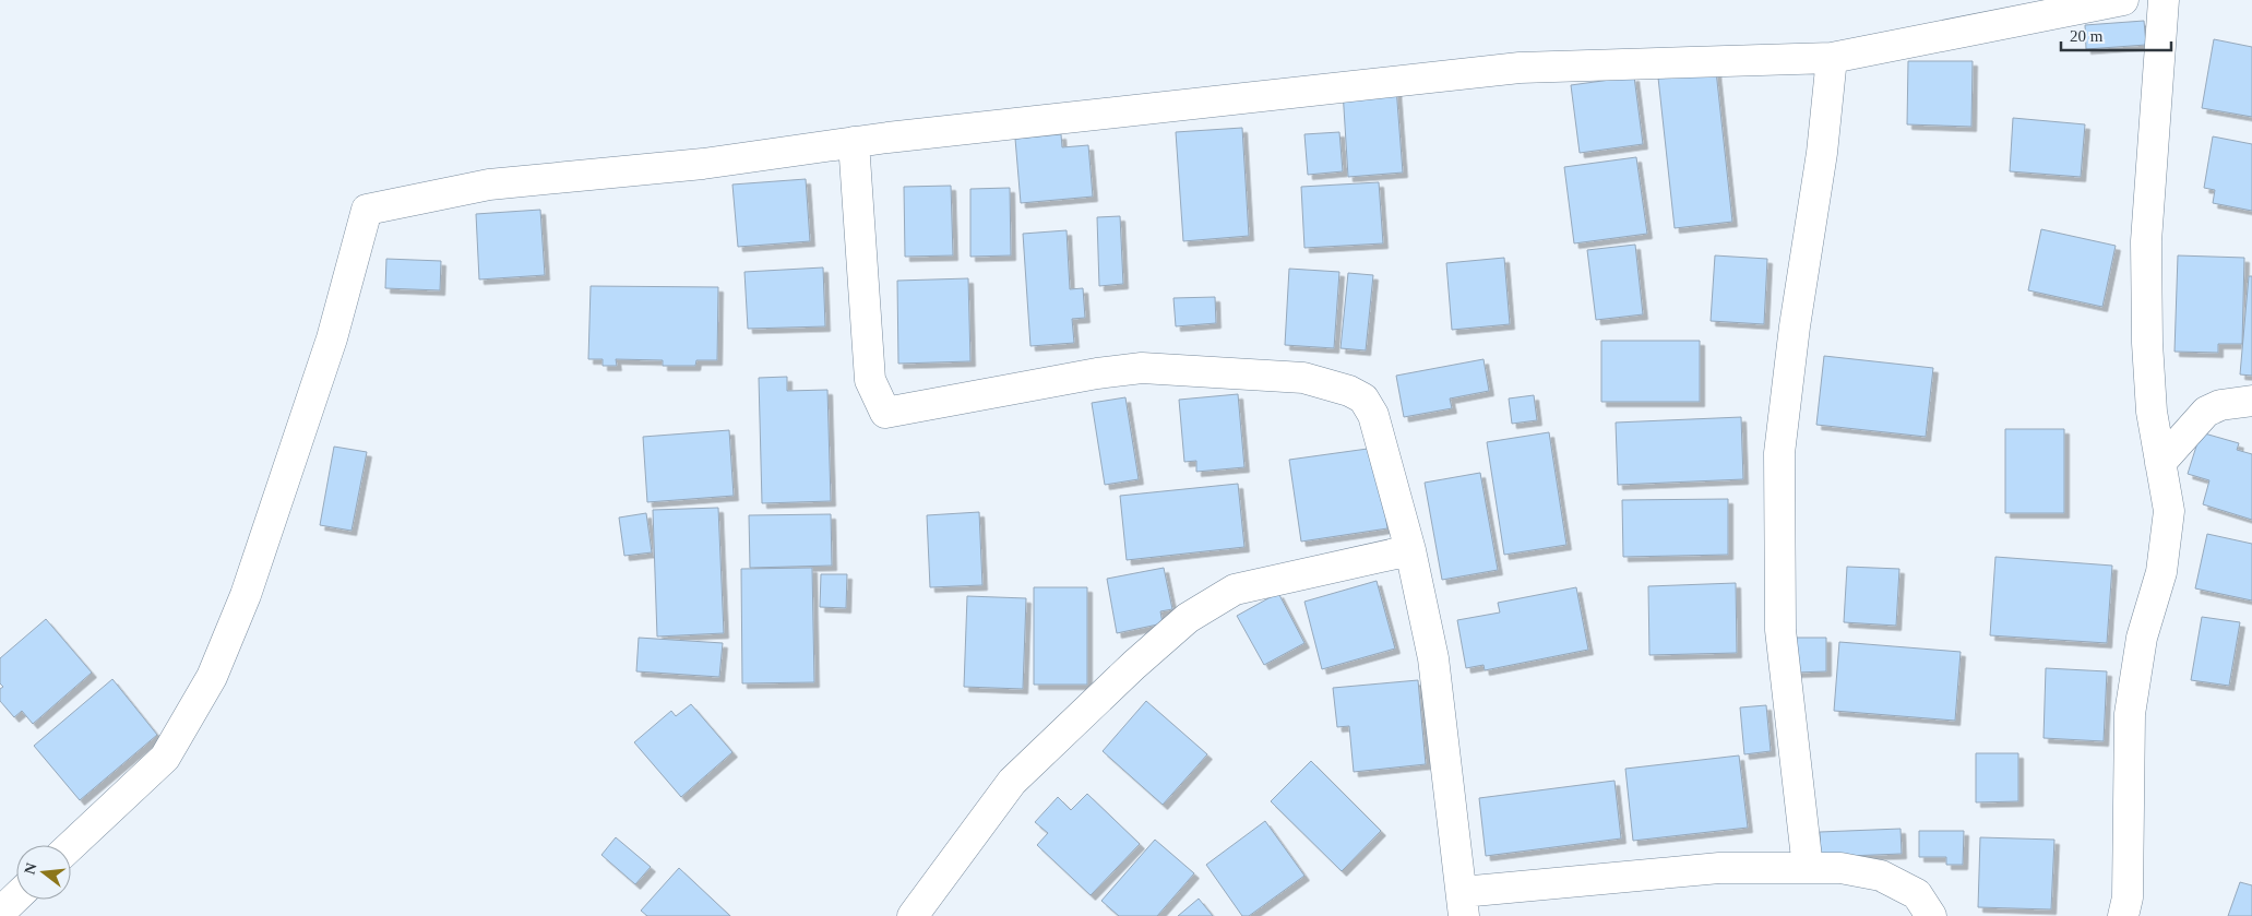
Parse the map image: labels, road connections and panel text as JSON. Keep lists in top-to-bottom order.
{
  "scale_bar": "20 m",
  "north": "left"
}
